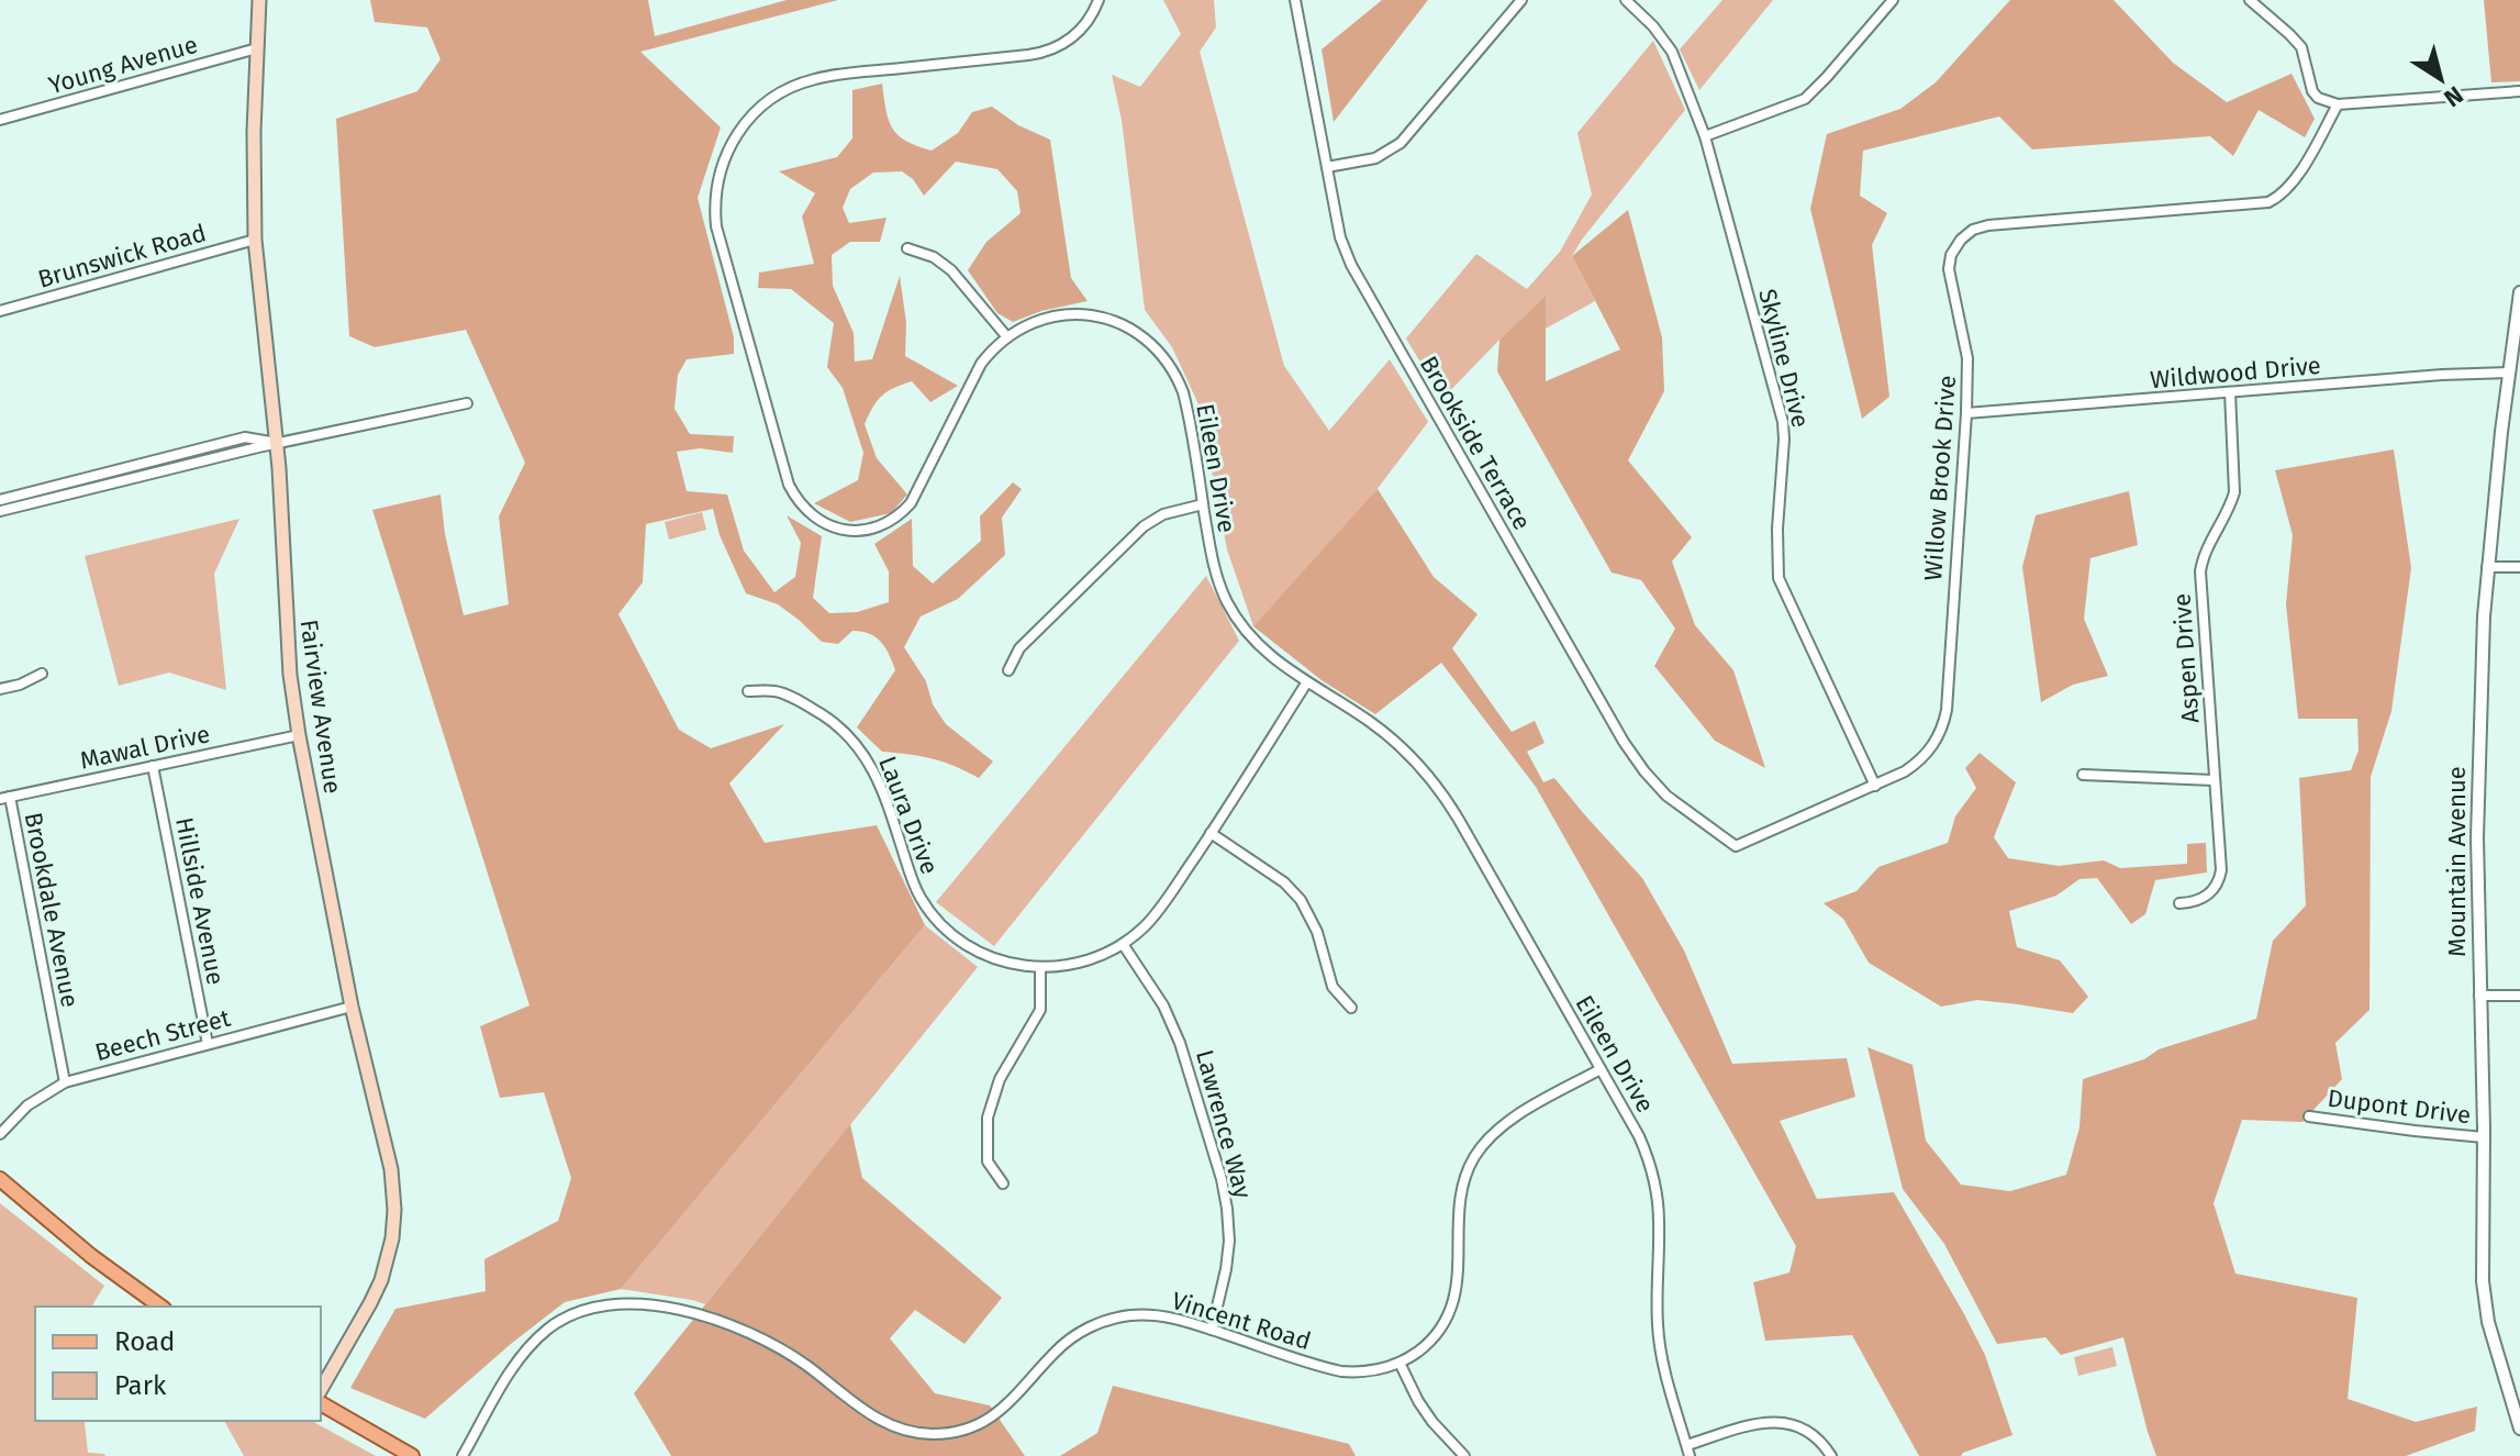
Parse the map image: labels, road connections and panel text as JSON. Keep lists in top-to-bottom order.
{
  "streets": {
    "main road": ["Fairview Avenue"],
    "street": [
      "Young Avenue",
      "Brunswick Road",
      "Skyline Drive",
      "Wildwood Drive",
      "Brookside Terrace",
      "Eileen Drive",
      "Willow Brook Drive",
      "Aspen Drive",
      "Mawal Drive",
      "Laura Drive",
      "Mountain Avenue",
      "Hillside Avenue",
      "Brookdale Avenue",
      "Beech Street",
      "Dupont Drive",
      "Lawrence Way",
      "Vincent Road"
    ]
  },
  "crossings": [
    ["Young Avenue", "Fairview Avenue"],
    ["Brunswick Road", "Fairview Avenue"],
    ["Skyline Drive", "Willow Brook Drive"],
    ["Wildwood Drive", "Willow Brook Drive"],
    ["Wildwood Drive", "Aspen Drive"],
    ["Wildwood Drive", "Mountain Avenue"],
    ["Brookside Terrace", "Willow Brook Drive"],
    ["Eileen Drive", "Laura Drive"],
    ["Eileen Drive", "Vincent Road"],
    ["Fairview Avenue", "Mawal Drive"],
    ["Fairview Avenue", "Beech Street"],
    ["Mawal Drive", "Hillside Avenue"],
    ["Mawal Drive", "Brookdale Avenue"],
    ["Laura Drive", "Lawrence Way"],
    ["Mountain Avenue", "Dupont Drive"],
    ["Hillside Avenue", "Beech Street"],
    ["Brookdale Avenue", "Beech Street"],
    ["Lawrence Way", "Vincent Road"]
  ],
  "legend": ["Road", "Park"],
  "north": "bottom right"
}
